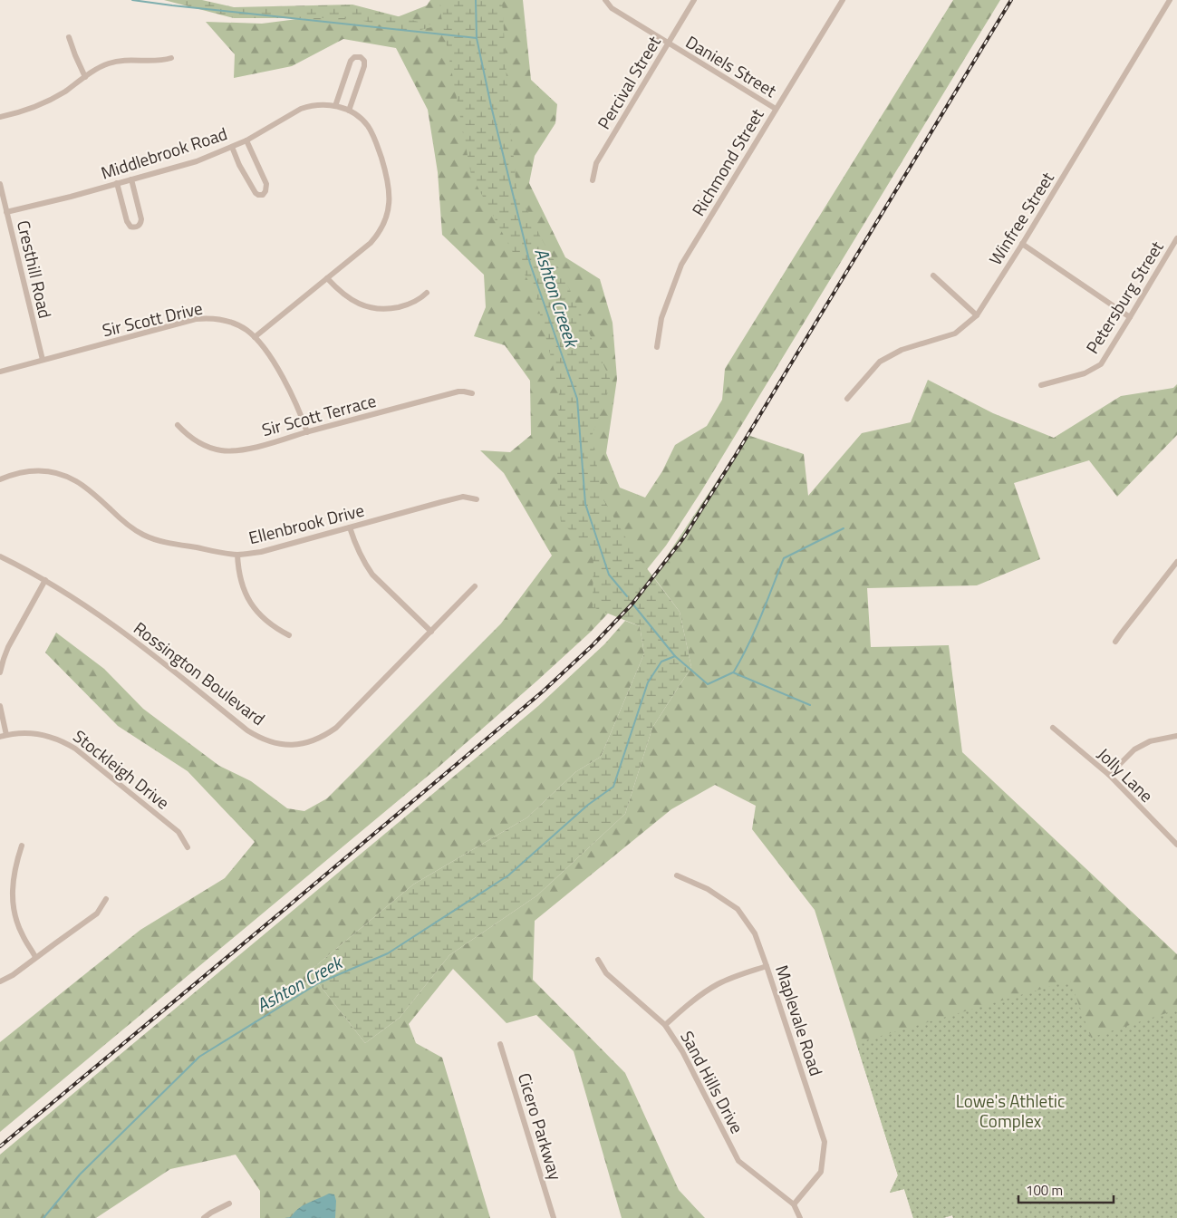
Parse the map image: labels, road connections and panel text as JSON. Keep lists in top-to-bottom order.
{
  "streets": {
    "street": [
      "Daniels Street",
      "Percival Street",
      "Middlebrook Road",
      "Richmond Street",
      "Winfree Street",
      "Cresthill Road",
      "Petersburg Street",
      "Sir Scott Drive",
      "Sir Scott Terrace",
      "Ellenbrook Drive",
      "Rossington Boulevard",
      "Stockleigh Drive",
      "Jolly Lane",
      "Maplevale Road",
      "Sand Hills Drive",
      "Cicero Parkway"
    ]
  },
  "crossings": [
    ["Daniels Street", "Percival Street"],
    ["Daniels Street", "Richmond Street"],
    ["Middlebrook Road", "Cresthill Road"],
    ["Middlebrook Road", "Sir Scott Drive"],
    ["Cresthill Road", "Sir Scott Drive"],
    ["Sir Scott Drive", "Sir Scott Terrace"],
    ["Maplevale Road", "Sand Hills Drive"]
  ],
  "water": ["Ashton Creeek", "Ashton Creek"],
  "parks": ["Lowe's Athletic Complex"],
  "scale_bar": "100 m"
}
